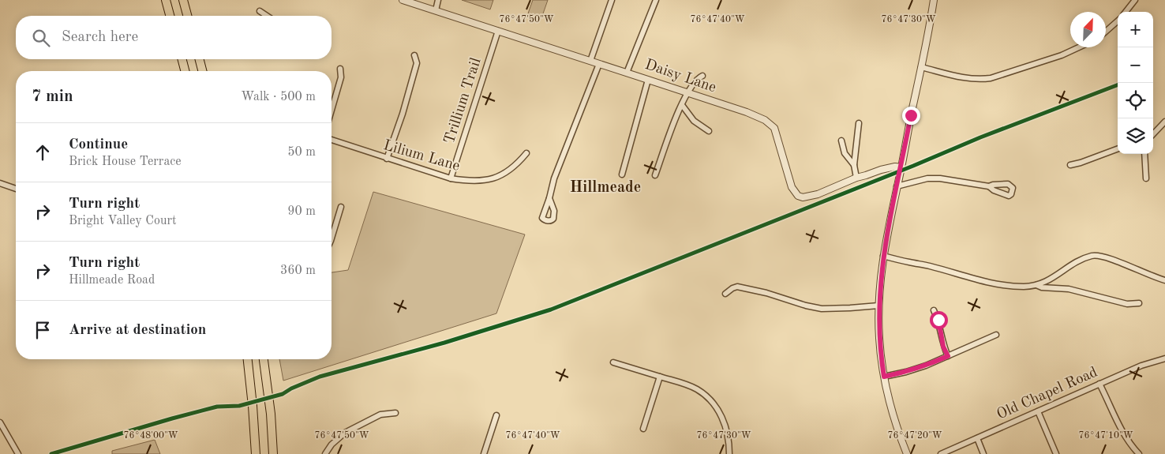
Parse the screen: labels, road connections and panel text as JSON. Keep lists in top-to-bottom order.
{
  "streets": {
    "street": [
      "Daisy Lane",
      "Trillium Trail",
      "Lilium Lane",
      "Old Chapel Road"
    ]
  },
  "crossings": [
    ["Daisy Lane", "Trillium Trail"],
    ["Trillium Trail", "Lilium Lane"]
  ],
  "districts": ["Hillmeade"],
  "north": "top right",
  "page": {
    "map_buttons": ["+", "−"],
    "search": "Search here",
    "heading": ["7 min", "Walk · 500 m"],
    "list": [
      ["Continue", "Brick House Terrace", "50 m"],
      ["Turn right", "Bright Valley Court", "90 m"],
      ["Turn right", "Hillmeade Road", "360 m"],
      "Arrive at destination"
    ]
  },
  "coordinates": [
    "76°47'50\"W",
    "76°47'40\"W",
    "76°47'30\"W",
    "76°48'00\"W",
    "76°47'20\"W",
    "76°47'10\"W"
  ]
}
